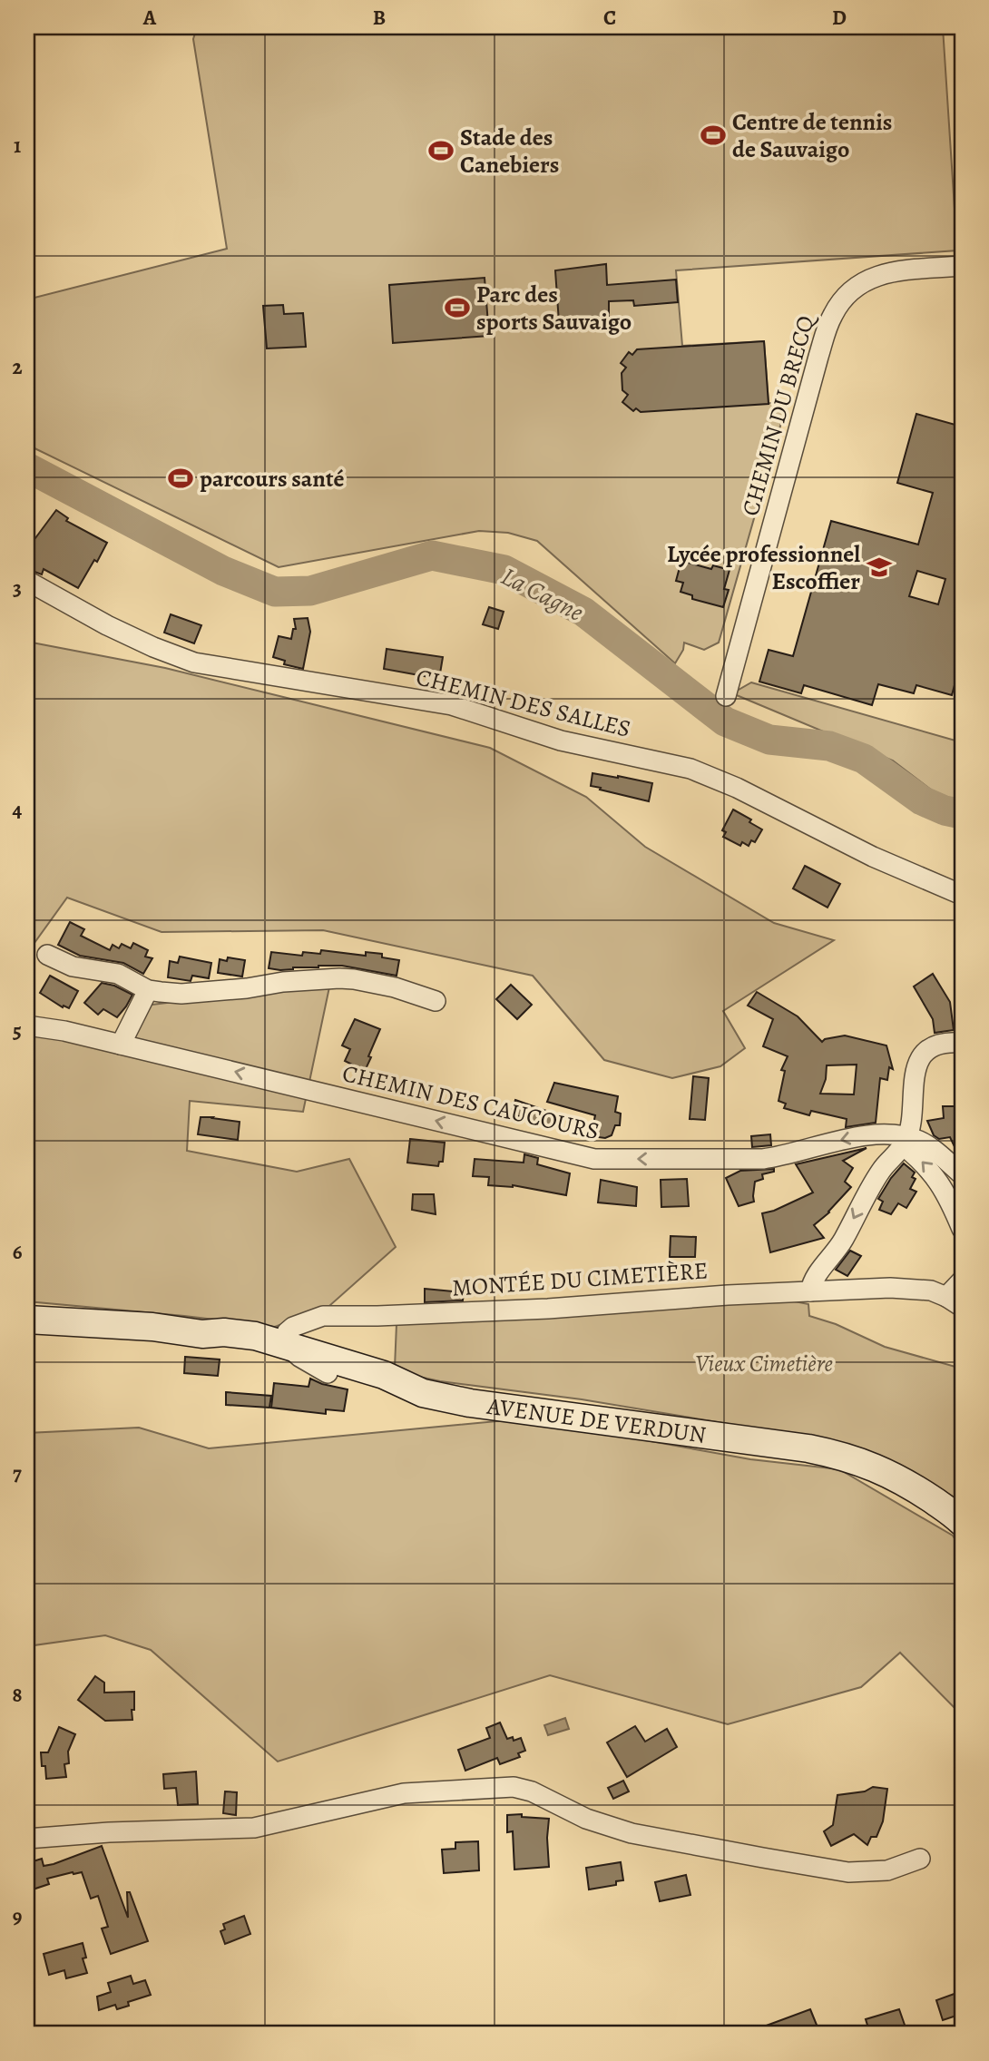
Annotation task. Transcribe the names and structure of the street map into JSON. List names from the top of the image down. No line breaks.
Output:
{"streets":{"main road":["AVENUE DE VERDUN"],"street":["CHEMIN DU BRECQ","CHEMIN DES SALLES","CHEMIN DES CAUCOURS","MONTÉE DU CIMETIÈRE"]},"crossings":[["MONTÉE DU CIMETIÈRE","AVENUE DE VERDUN"]],"water":["La Cagne"],"parks":["Vieux Cimetière"],"places":{"sports":["Centre de tennis de Sauvaigo","Stade des Canebiers","Parc des sports Sauvaigo","parcours santé"],"school or university":["Lycée professionnel Escoffier"]},"grid":{"columns":["A","B","C","D"],"rows":["1","2","3","4","5","6","7","8","9"]}}
